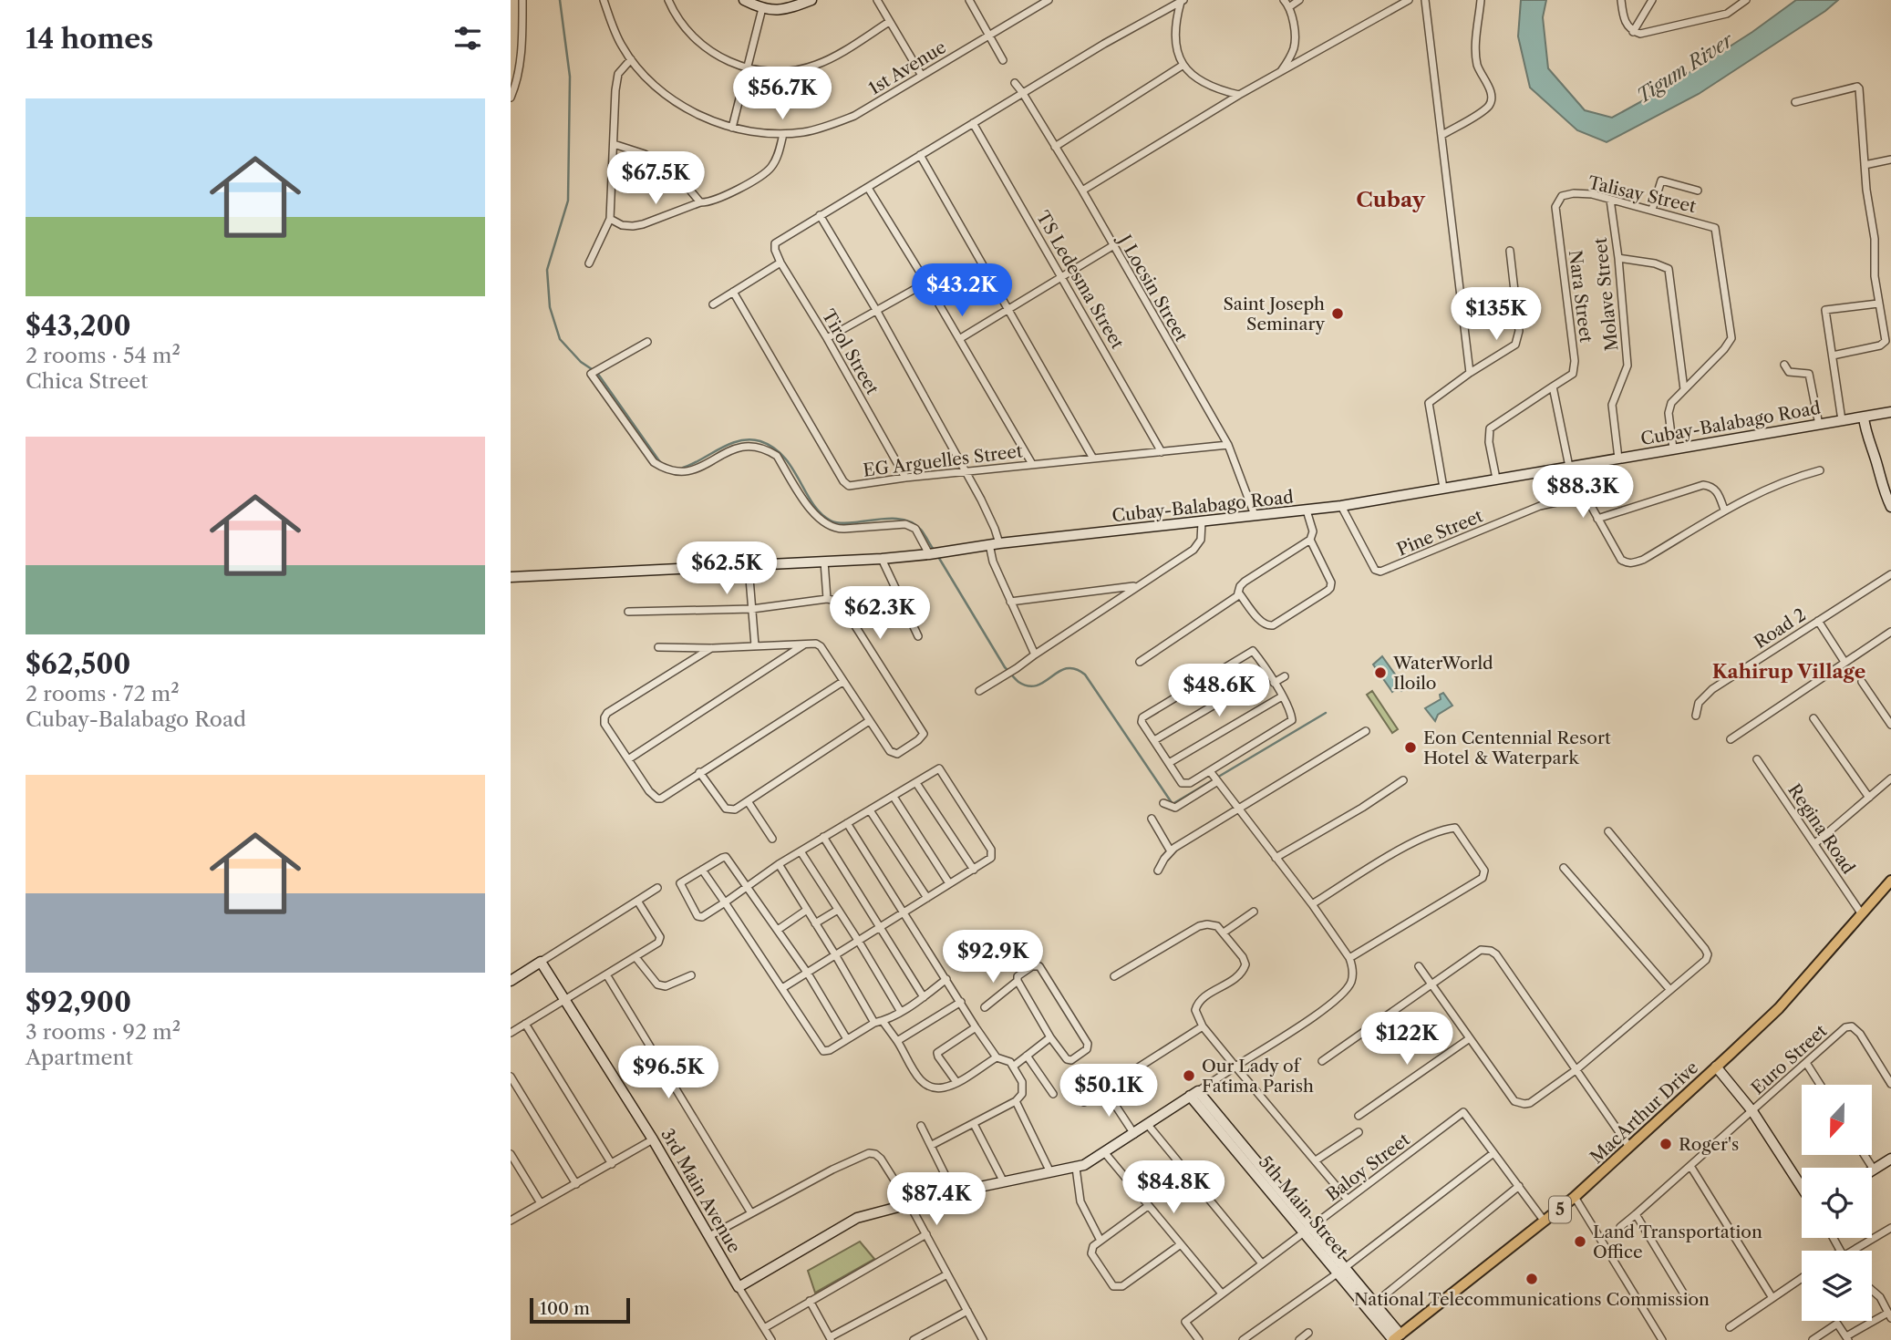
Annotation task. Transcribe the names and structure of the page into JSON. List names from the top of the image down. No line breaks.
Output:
{"streets":{"main road":["MacArthur Drive","5"],"street":["1st Avenue","Talisay Street","TS Ledesma Street","J Locsin Street","Molave Street","Nara Street","Tirol Street","Cubay-Balabago Road","EG Arguelles Street","Pine Street","Road 2","Regina Road","Euro Street","Baloy Street","3rd Main Avenue","5th Main Street"]},"crossings":[["Talisay Street","Molave Street"],["Talisay Street","Nara Street"],["TS Ledesma Street","EG Arguelles Street"],["J Locsin Street","Cubay-Balabago Road"],["J Locsin Street","EG Arguelles Street"],["Molave Street","Cubay-Balabago Road"],["Nara Street","Cubay-Balabago Road"],["Tirol Street","EG Arguelles Street"],["Cubay-Balabago Road","Pine Street"],["Regina Road","MacArthur Drive"],["MacArthur Drive","5th Main Street"],["Baloy Street","5th Main Street"]],"districts":["Cubay","Kahirup Village"],"water":["Tigum River"],"places":["Saint Joseph Seminary","WaterWorld Iloilo","Eon Centennial Resort Hotel & Waterpark","Our Lady of Fatima Parish","Roger's","Land Transportation Office","National Telecommunications Commission"],"scale_bar":"100 m","north":"bottom","page":{"heading":"14 homes","price":["$56.7K","$67.5K","$43.2K","$135K","$88.3K","$62.5K","$62.3K","$48.6K","$92.9K","$122K","$96.5K","$50.1K","$84.8K","$87.4K"],"list":[{"name":"$43,200","note":"2 rooms · 54 m² · Chica Street"},{"name":"$62,500","note":"2 rooms · 72 m² · Cubay-Balabago Road"},{"name":"$92,900","note":"3 rooms · 92 m² · Apartment"}],"scale":"100 m"}}
